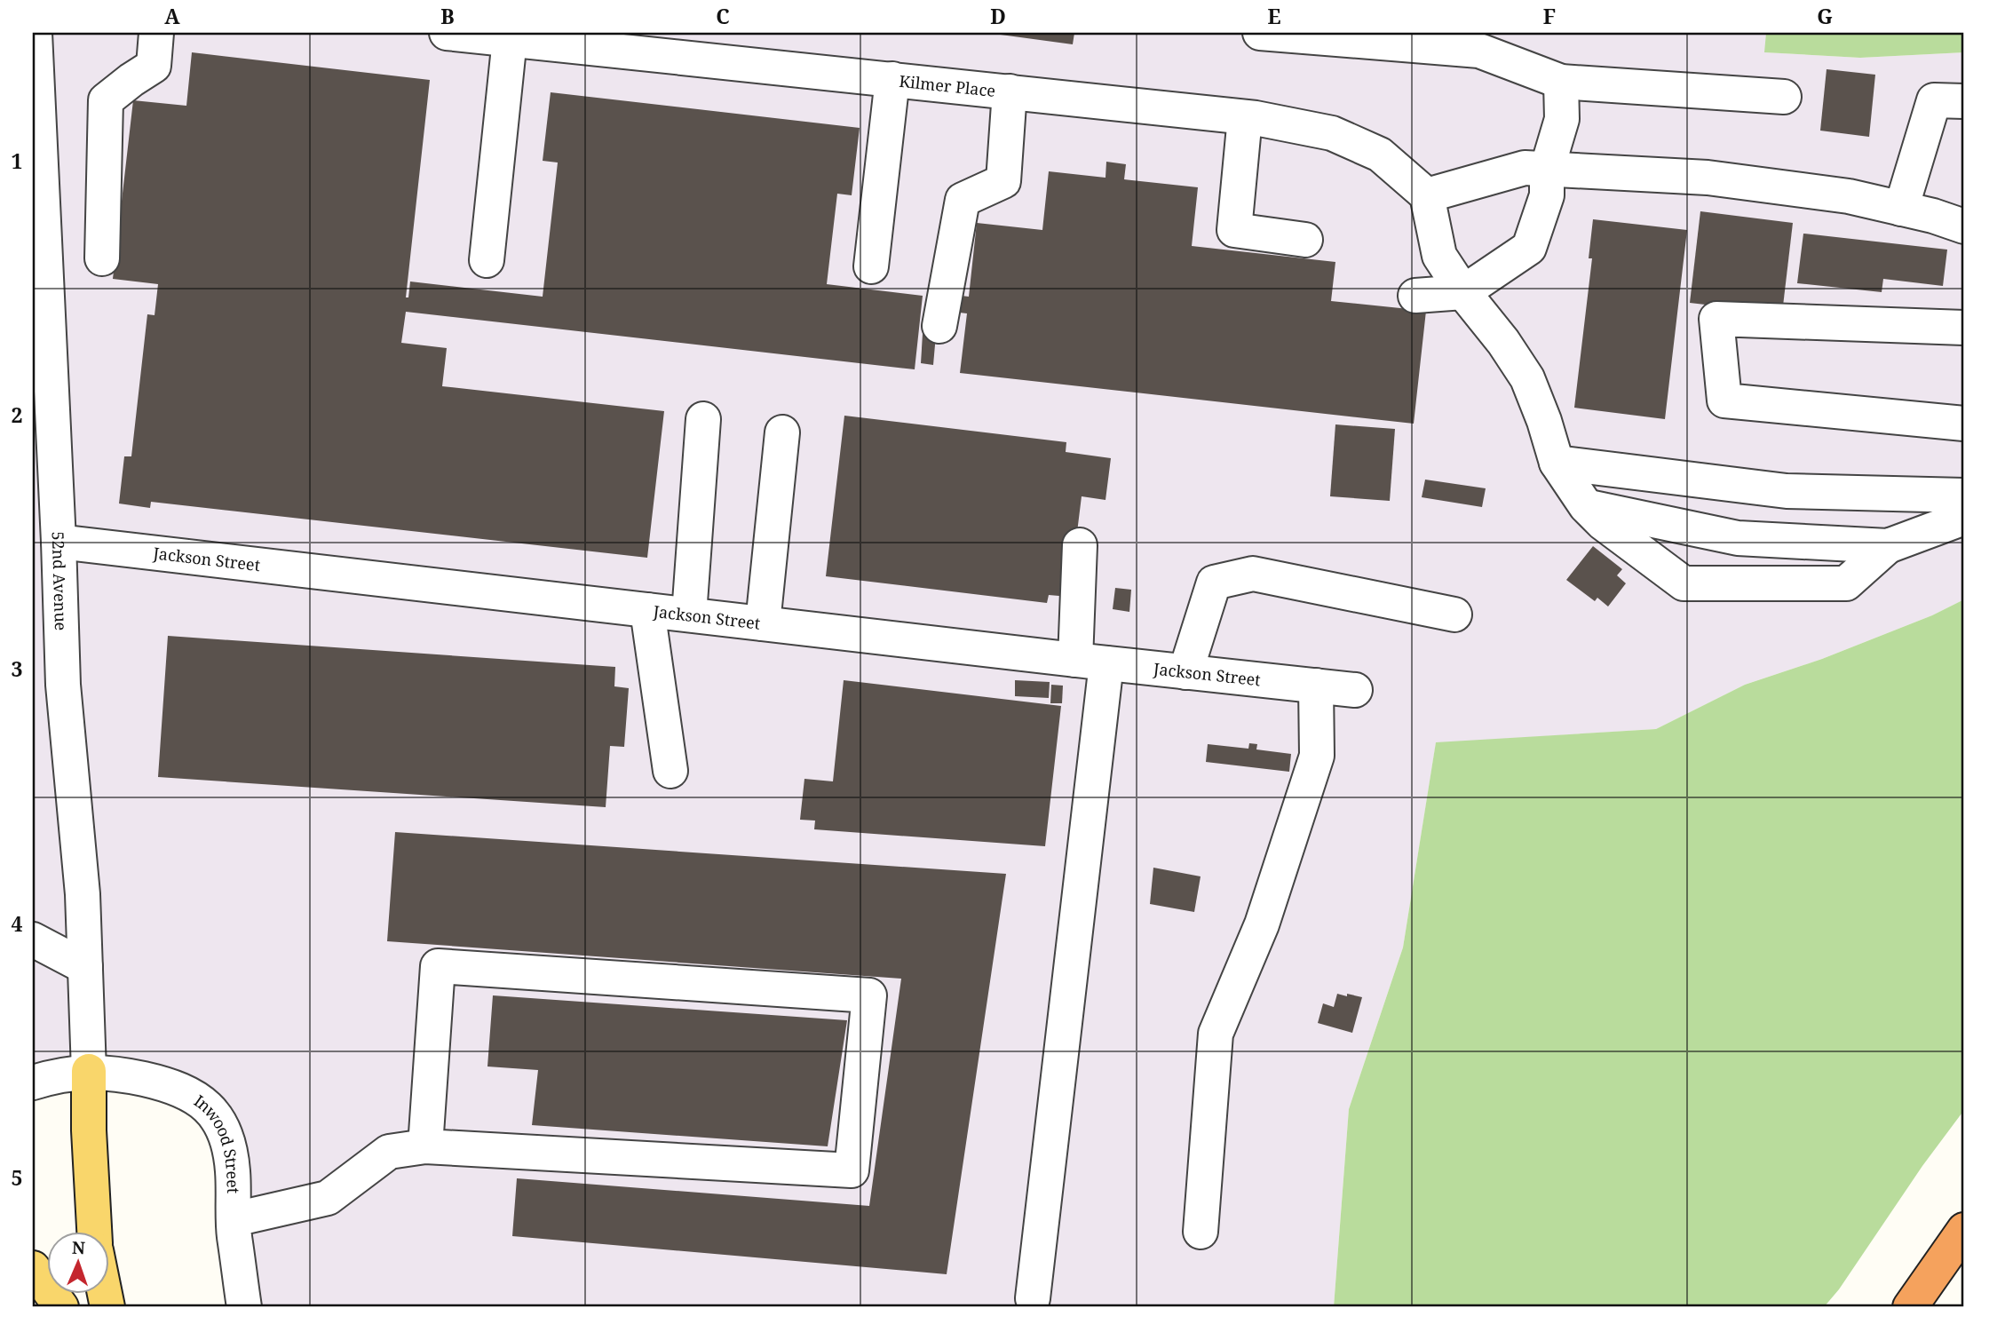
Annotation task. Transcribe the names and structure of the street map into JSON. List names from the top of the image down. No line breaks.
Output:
{"streets":{"street":["Kilmer Place","Jackson Street","52nd Avenue","Inwood Street"]},"crossings":[["Jackson Street","52nd Avenue"],["52nd Avenue","Inwood Street"]],"north":"top","grid":{"columns":["A","B","C","D","E","F","G"],"rows":["1","2","3","4","5"]}}
